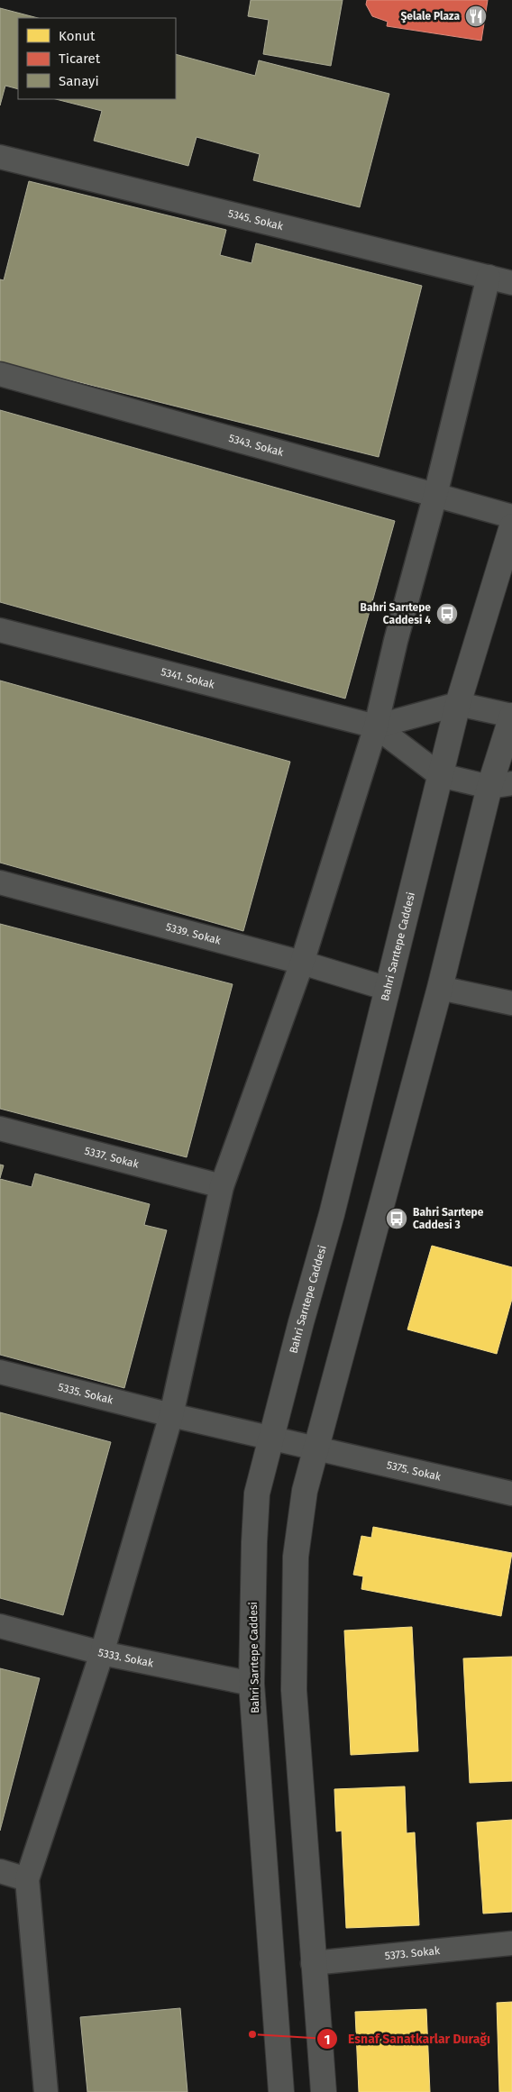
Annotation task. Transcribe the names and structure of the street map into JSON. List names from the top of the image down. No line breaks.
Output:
{"streets":{"main road":["Bahri Sarıtepe Caddesi"],"street":["5345. Sokak","5343. Sokak","5341. Sokak","5339. Sokak","5337. Sokak","5335. Sokak","5375. Sokak","5333. Sokak","5373. Sokak"]},"crossings":[["5339. Sokak","Bahri Sarıtepe Caddesi"],["Bahri Sarıtepe Caddesi","5335. Sokak"],["Bahri Sarıtepe Caddesi","5375. Sokak"],["Bahri Sarıtepe Caddesi","5333. Sokak"],["5335. Sokak","5375. Sokak"]],"places":{"restaurant":["Şelale Plaza"],"bus stop":["Bahri Sarıtepe Caddesi 4","Bahri Sarıtepe Caddesi 3"],"other":["Esnaf Sanatkarlar Durağı"]},"legend":["Konut","Ticaret","Sanayi"]}
